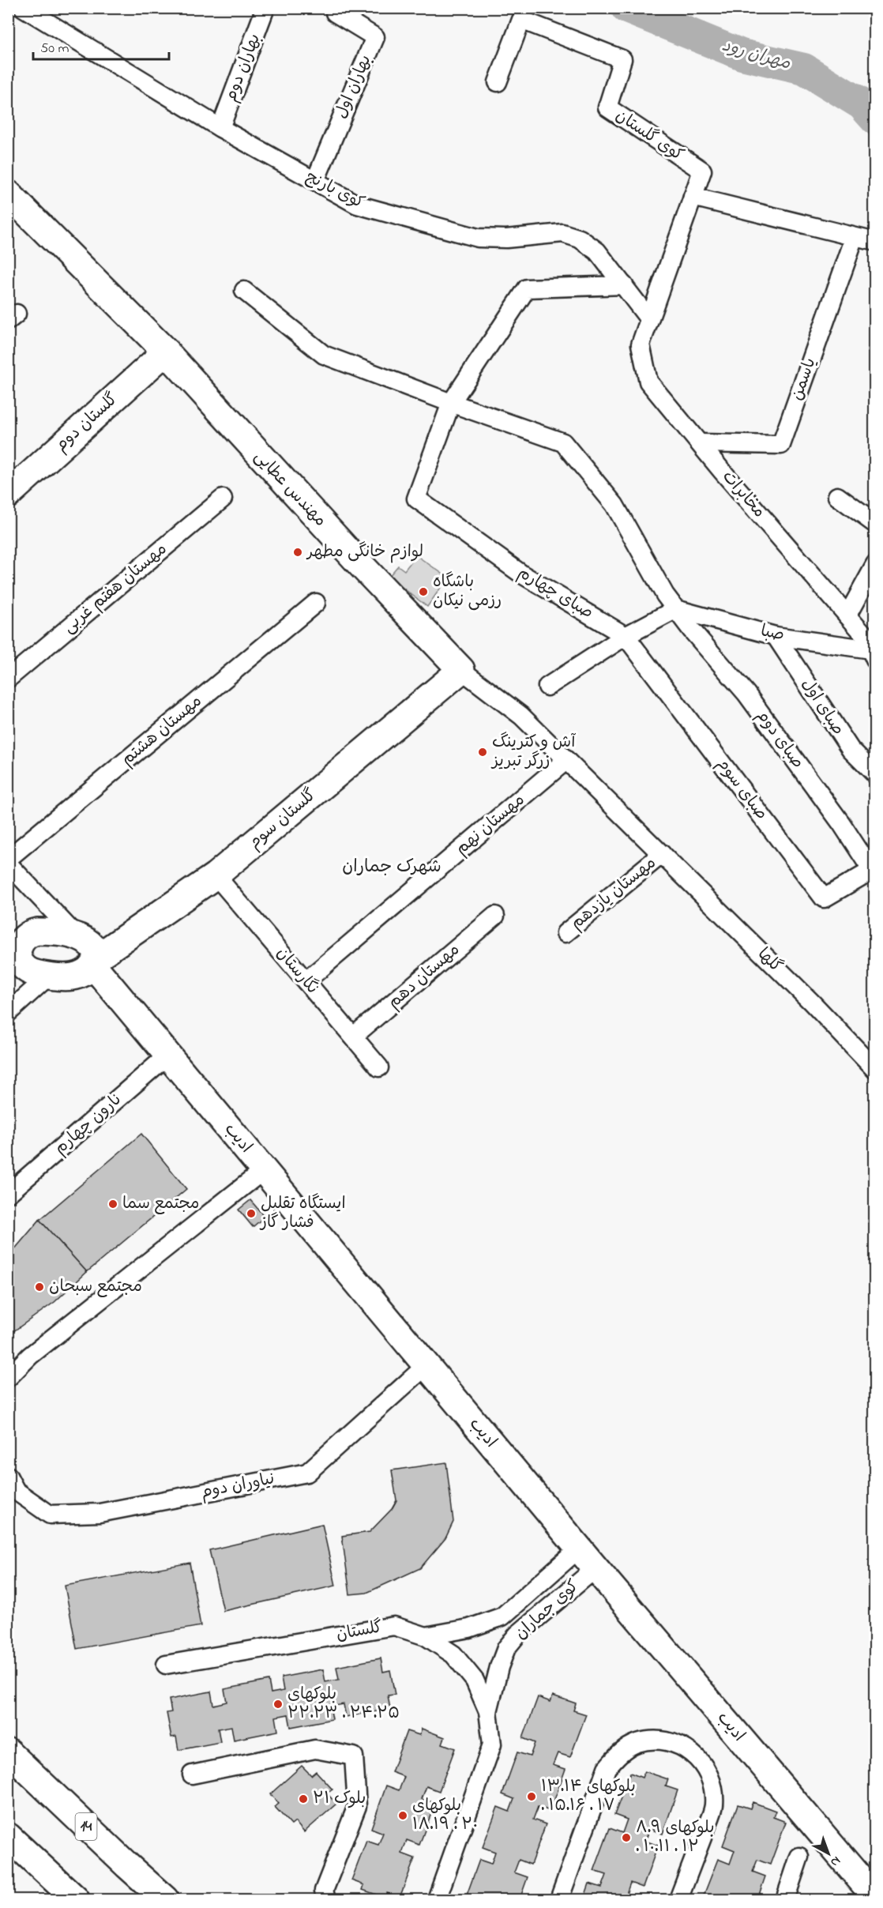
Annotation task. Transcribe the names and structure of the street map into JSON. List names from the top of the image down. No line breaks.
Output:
{"streets":{"main road":["گلستان دوم","مهندس عطایی","گلستان سوم","ادیب","14"],"street":["بهاران دوم","بهاران اول","کوی گلستان","کوی بارنج","یاسمن","مخابرات","مهستان هفتم غربی","صبای چهارم","صبا","صبای اول","مهستان هشتم","صبای دوم","صبای سوم","مهستان نهم","مهستان یازدهم","گلها","نگارستان","مهستان دهم","نارون چهارم","نیاوران دوم","کوی جماران","گلستان"]},"crossings":[["بهاران دوم","کوی بارنج"],["بهاران اول","کوی بارنج"],["کوی گلستان","کوی بارنج"],["کوی گلستان","مخابرات"],["کوی بارنج","مخابرات"],["یاسمن","مخابرات"],["گلستان دوم","مهندس عطایی"],["مهندس عطایی","گلستان سوم"],["مهندس عطایی","مهستان نهم"],["مهندس عطایی","مهستان یازدهم"],["مهندس عطایی","گلها"],["مخابرات","صبا"],["صبای چهارم","صبای دوم"],["صبای چهارم","صبای سوم"],["صبا","صبای اول"],["صبا","صبای دوم"],["صبای دوم","صبای سوم"],["گلستان سوم","نگارستان"],["گلستان سوم","ادیب"],["مهستان نهم","نگارستان"],["مهستان یازدهم","گلها"],["نگارستان","مهستان دهم"],["نارون چهارم","ادیب"],["ادیب","نیاوران دوم"],["ادیب","کوی جماران"],["کوی جماران","گلستان"]],"districts":["شهرک جماران"],"water":["مهران رود"],"places":["لوازم خانگی مطهر","باشگاه رزمی نیکان","آش و کترینگ زرگر تبریز","مجتمع سما","ایستگاه تقلیل فشار گاز","مجتمع سبحان","بلوکهای ۲۲.۲۳ . ۲۴.۲۵","بلوکهای ۱۳.۱۴ . ۱۵.۱۶ . ۱۷","بلوک ۲۱","بلوکهای ۱۸.۱۹ . ۲۰","بلوکهای ۸.۹ . ۱۰.۱۱ . ۱۲"],"scale_bar":"50 m","north":"bottom right"}
